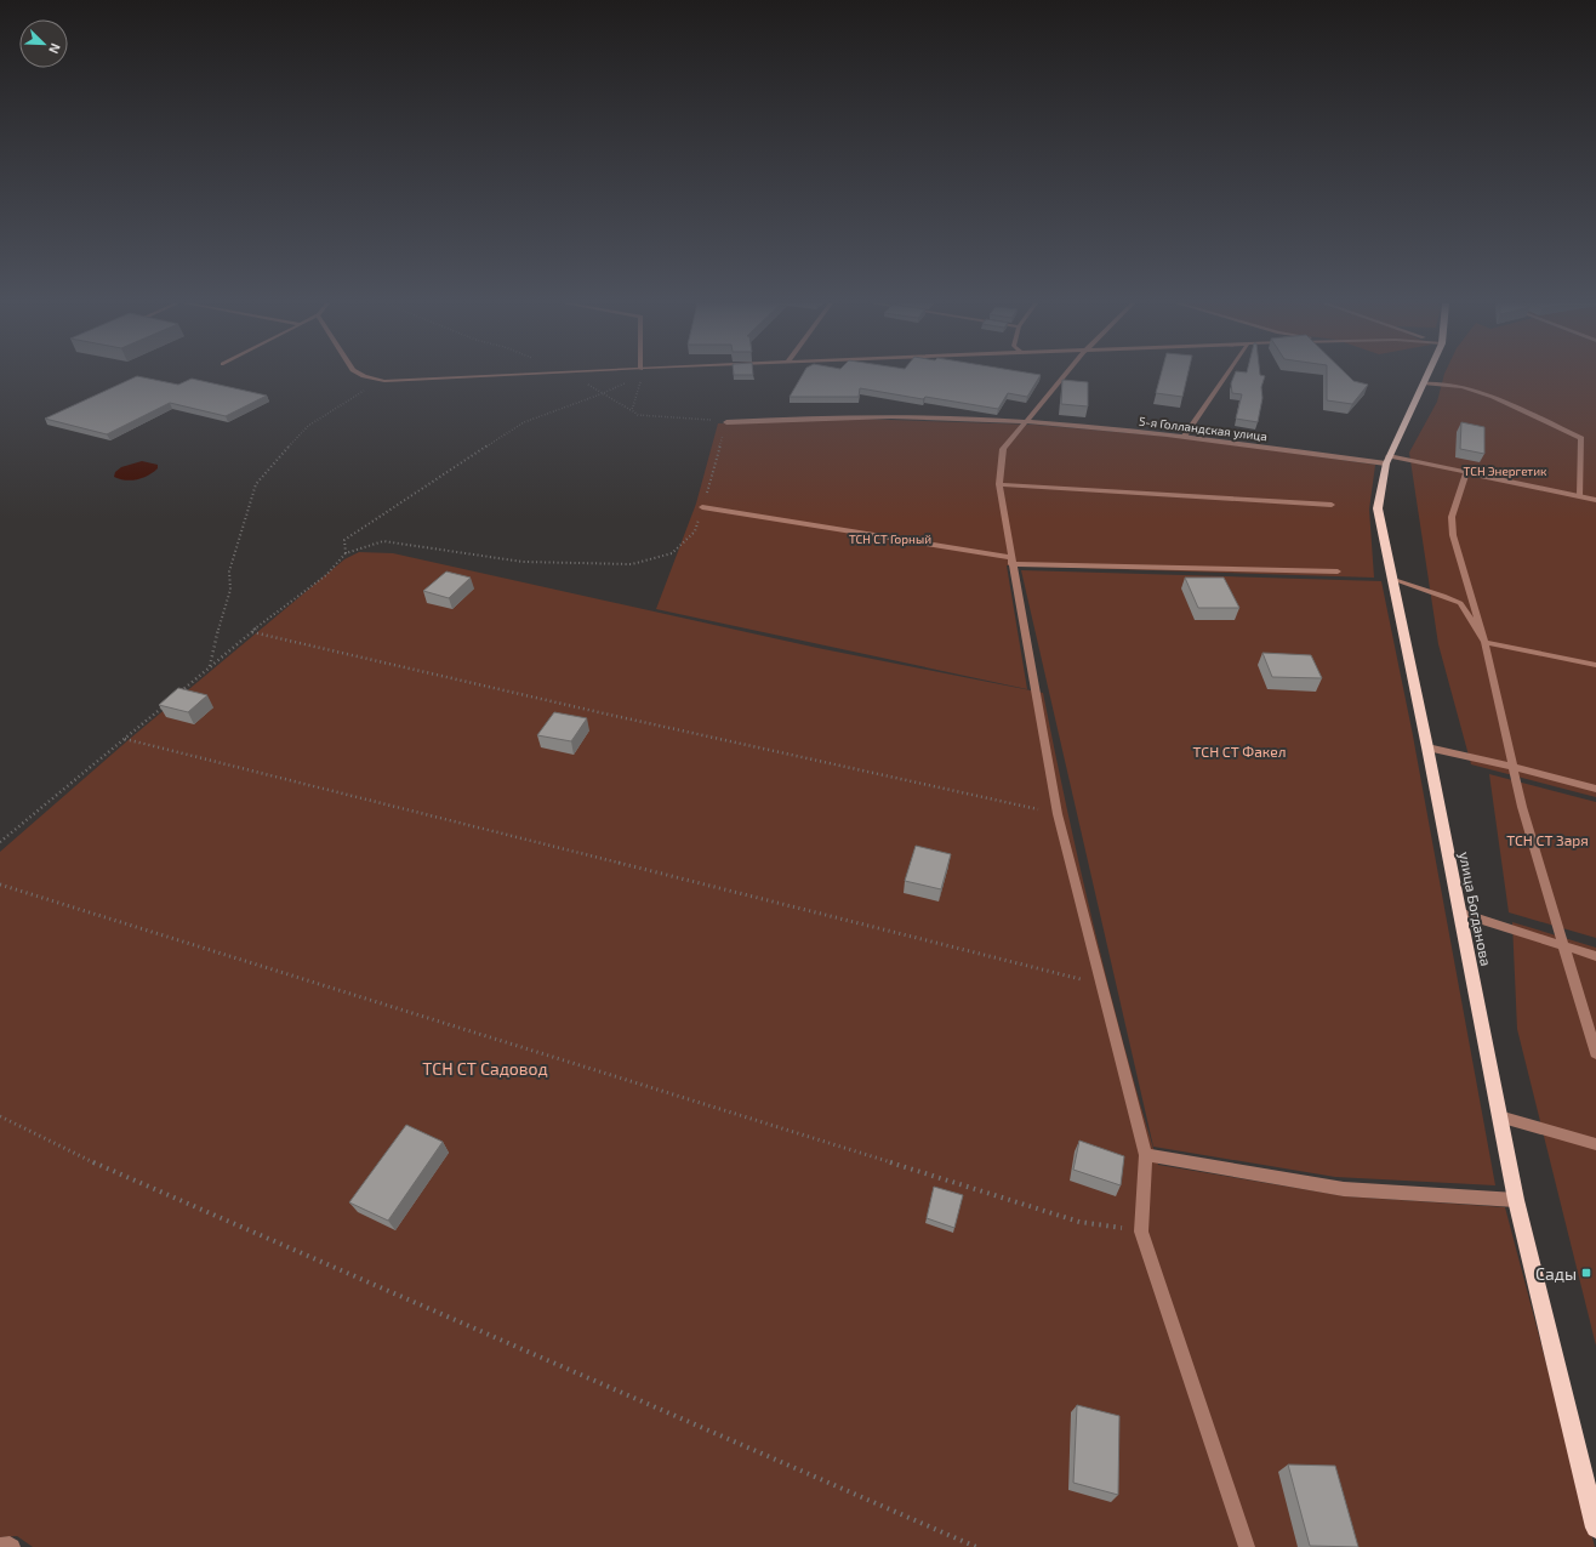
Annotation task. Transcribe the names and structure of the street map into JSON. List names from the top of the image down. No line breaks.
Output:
{"streets":{"main road":["улица Богданова"],"street":["5-я Голландская улица"]},"crossings":[["5-я Голландская улица","улица Богданова"]],"parks":["ТСН Энергетик","ТСН СТ Горный","ТСН СТ Факел","ТСН СТ Заря","ТСН СТ Садовод"],"places":{"transit":["Сады"]},"north":"bottom right"}
